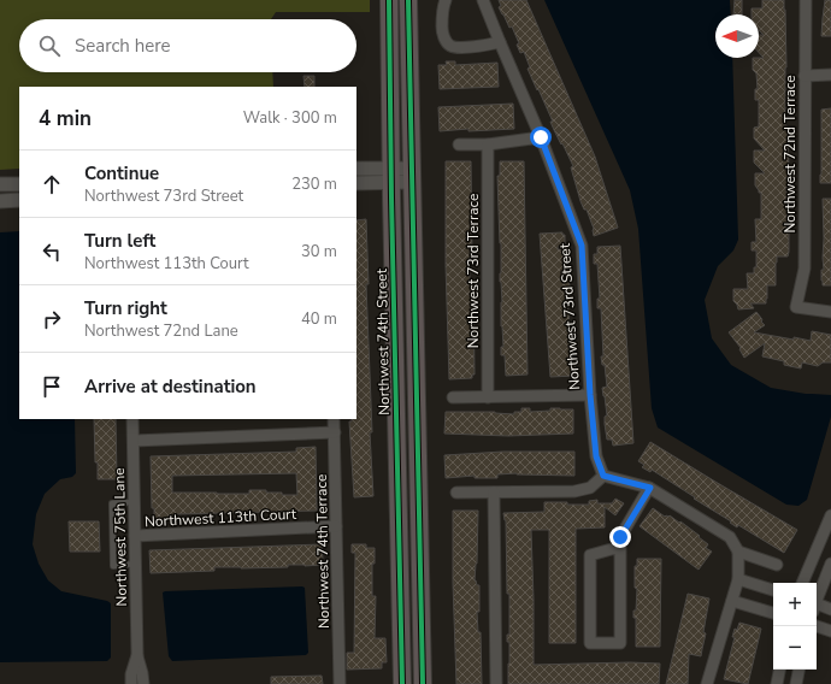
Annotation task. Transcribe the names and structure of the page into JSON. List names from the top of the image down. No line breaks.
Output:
{"streets":{"main road":["Northwest 74th Street"],"street":["Northwest 72nd Terrace","Northwest 73rd Terrace","Northwest 73rd Street","Northwest 113th Court","Northwest 75th Lane","Northwest 74th Terrace"]},"crossings":[["Northwest 113th Court","Northwest 75th Lane"],["Northwest 113th Court","Northwest 74th Terrace"]],"north":"left","page":{"search":"Search here","heading":["4 min","Walk · 300 m"],"list":[["Continue","Northwest 73rd Street","230 m"],["Turn left","Northwest 113th Court","30 m"],["Turn right","Northwest 72nd Lane","40 m"],"Arrive at destination"],"map_buttons":["+","−"]}}
